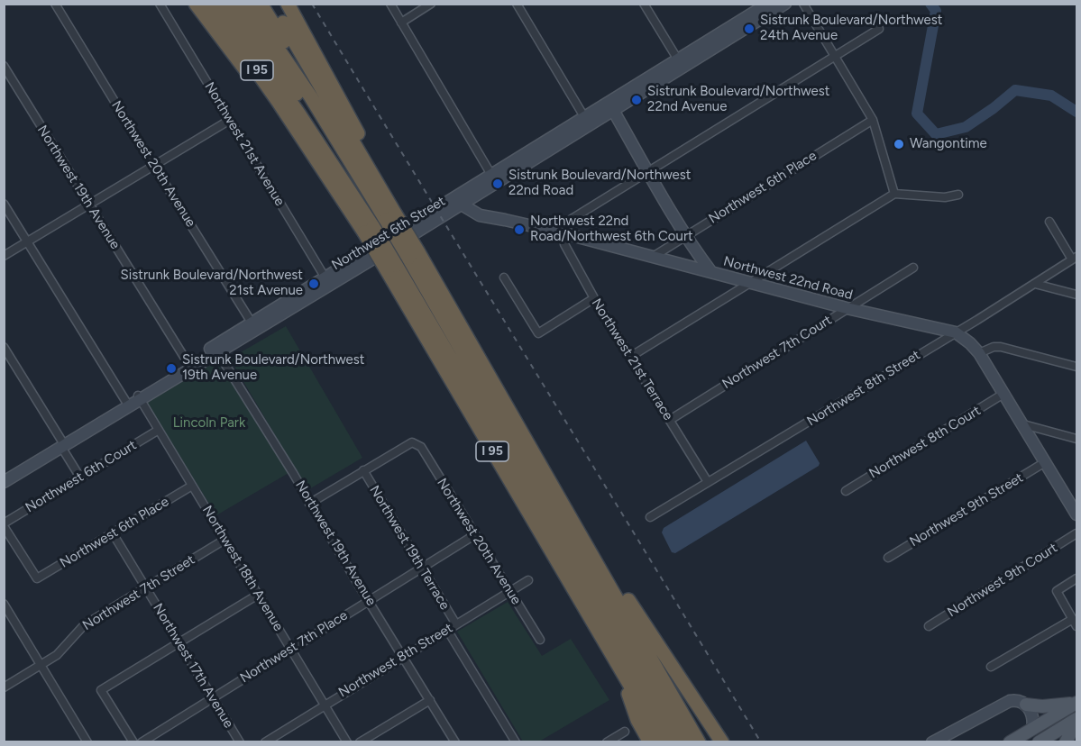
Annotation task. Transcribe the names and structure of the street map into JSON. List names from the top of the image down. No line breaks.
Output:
{"streets":{"highway":["I 95"],"street":["Northwest 21st Avenue","Northwest 20th Avenue","Northwest 19th Avenue","Northwest 6th Place","Northwest 6th Street","Northwest 22nd Road","Northwest 7th Court","Northwest 21st Terrace","Northwest 8th Street","Northwest 8th Court","Northwest 6th Court","Northwest 9th Street","Northwest 19th Terrace","Northwest 18th Avenue","Northwest 9th Court","Northwest 7th Street","Northwest 7th Place","Northwest 17th Avenue"]},"crossings":[["Northwest 21st Avenue","Northwest 6th Street"],["Northwest 20th Avenue","Northwest 6th Street"],["Northwest 20th Avenue","Northwest 8th Street"],["Northwest 20th Avenue","Northwest 19th Terrace"],["Northwest 20th Avenue","Northwest 7th Place"],["Northwest 19th Avenue","Northwest 6th Street"],["Northwest 19th Avenue","Northwest 8th Street"],["Northwest 19th Avenue","Northwest 7th Place"],["Northwest 6th Place","Northwest 6th Court"],["Northwest 6th Place","Northwest 18th Avenue"],["Northwest 6th Place","Northwest 17th Avenue"],["Northwest 6th Street","Northwest 18th Avenue"],["Northwest 22nd Road","Northwest 7th Court"],["Northwest 22nd Road","Northwest 8th Street"],["Northwest 22nd Road","Northwest 8th Court"],["Northwest 22nd Road","Northwest 9th Street"],["Northwest 7th Court","Northwest 21st Terrace"],["Northwest 21st Terrace","Northwest 8th Street"],["Northwest 8th Street","Northwest 19th Terrace"],["Northwest 8th Street","Northwest 18th Avenue"],["Northwest 6th Court","Northwest 18th Avenue"],["Northwest 19th Terrace","Northwest 7th Place"],["Northwest 18th Avenue","Northwest 7th Street"],["Northwest 18th Avenue","Northwest 7th Place"],["Northwest 7th Street","Northwest 17th Avenue"],["Northwest 7th Place","Northwest 17th Avenue"]],"parks":["Lincoln Park"],"places":["Sistrunk Boulevard/Northwest 24th Avenue","Sistrunk Boulevard/Northwest 22nd Avenue","Wangontime","Sistrunk Boulevard/Northwest 22nd Road","Northwest 22nd Road/Northwest 6th Court","Sistrunk Boulevard/Northwest 21st Avenue","Sistrunk Boulevard/Northwest 19th Avenue"]}
